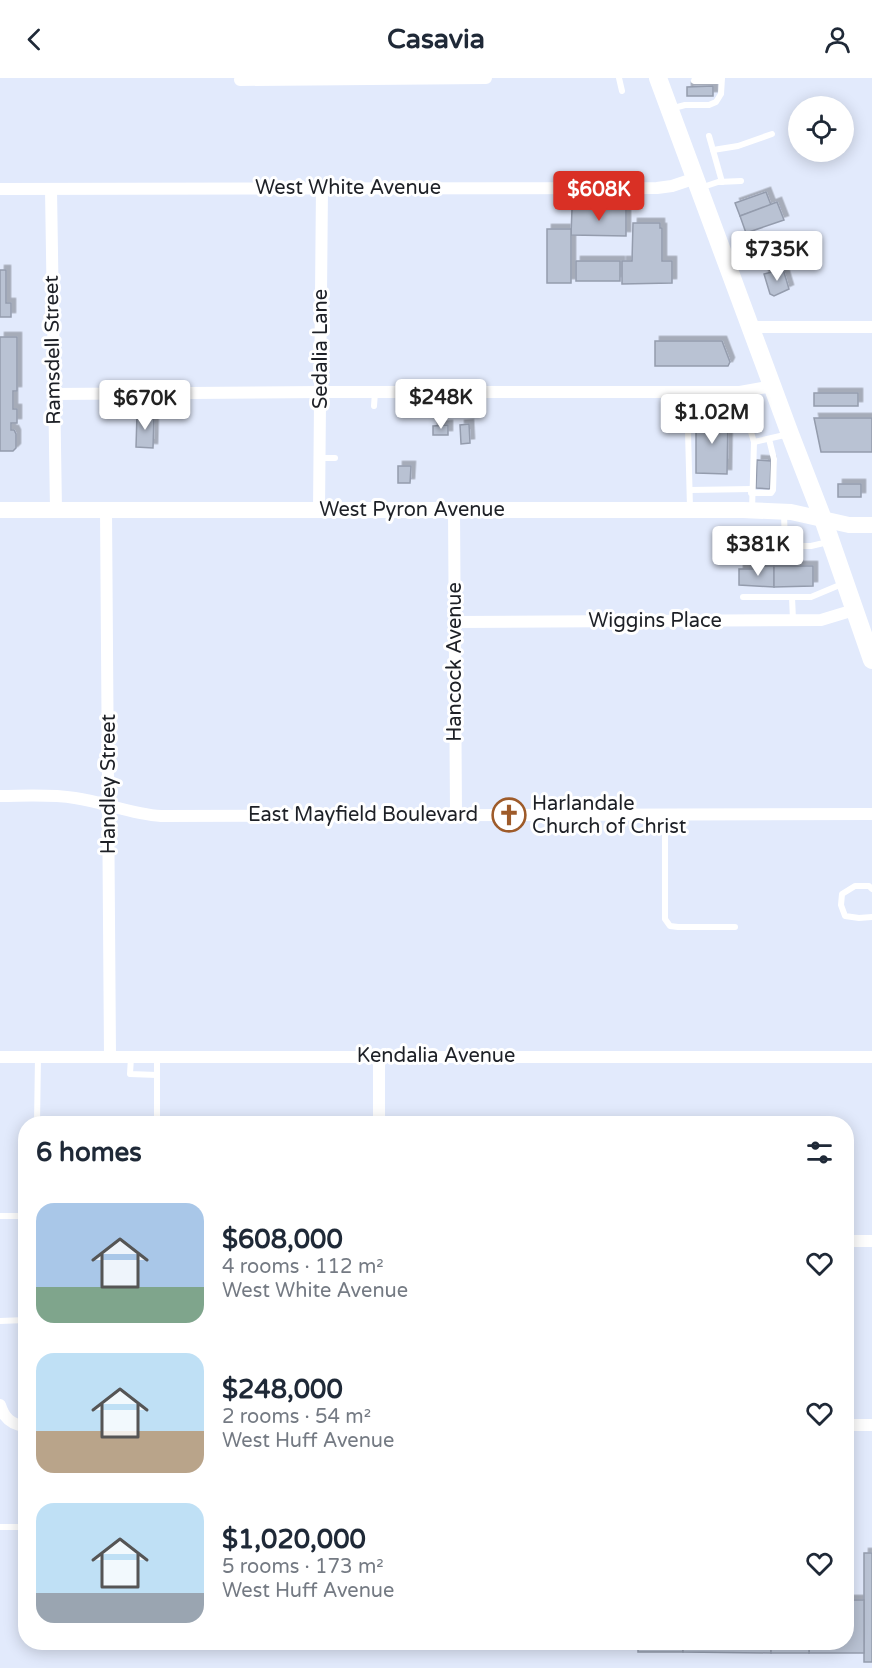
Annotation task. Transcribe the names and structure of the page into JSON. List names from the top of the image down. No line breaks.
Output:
{"streets":{"street":["West White Avenue","Sedalia Lane","Ramsdell Street","West Pyron Avenue","Wiggins Place","Hancock Avenue","Handley Street","East Mayfield Boulevard","Kendalia Avenue"]},"crossings":[["West White Avenue","Sedalia Lane"],["West White Avenue","Ramsdell Street"],["Sedalia Lane","West Pyron Avenue"],["Ramsdell Street","West Pyron Avenue"],["West Pyron Avenue","Hancock Avenue"],["West Pyron Avenue","Handley Street"],["Wiggins Place","Hancock Avenue"],["Hancock Avenue","East Mayfield Boulevard"],["Handley Street","East Mayfield Boulevard"],["Handley Street","Kendalia Avenue"]],"places":{"church":["Harlandale Church of Christ"]},"page":{"header":"Casavia","price":["$608K","$735K","$248K","$670K","$1.02M","$381K"],"heading":"6 homes","list":[{"name":"$608,000","note":"4 rooms · 112 m² · West White Avenue"},{"name":"$248,000","note":"2 rooms · 54 m² · West Huff Avenue"},{"name":"$1,020,000","note":"5 rooms · 173 m² · West Huff Avenue"}]}}
